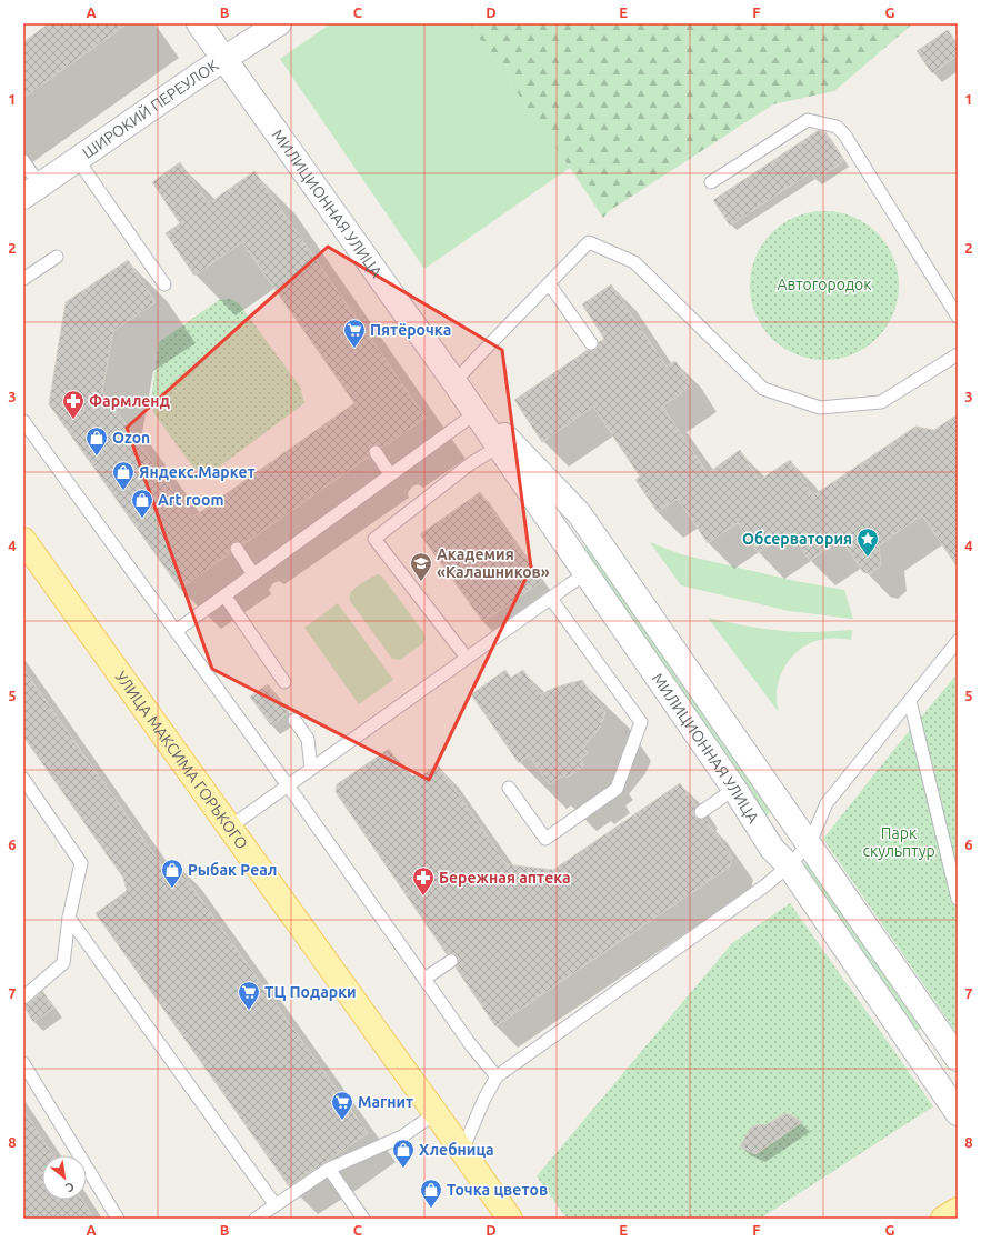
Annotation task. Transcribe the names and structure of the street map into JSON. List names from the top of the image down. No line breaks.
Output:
{"streets":{"main road":["УЛИЦА МАКСИМА ГОРЬКОГО"],"street":["ШИРОКИЙ ПЕРЕУЛОК","МИЛИЦИОННАЯ УЛИЦА"]},"crossings":[["ШИРОКИЙ ПЕРЕУЛОК","МИЛИЦИОННАЯ УЛИЦА"]],"parks":["Автогородок","Парк скульптур"],"places":{"supermarket":["Пятёрочка","ТЦ Подарки","Магнит"],"pharmacy":["Фармленд","Бережная аптека"],"shop":["Ozon","Яндекс.Маркет","Art room","Рыбак Реал","Хлебница","Точка цветов"],"place":["Обсерватория"],"school or university":["Академия «Калашников»"]},"north":"bottom right","grid":{"columns":["A","B","C","D","E","F","G"],"rows":["1","2","3","4","5","6","7","8"]}}
